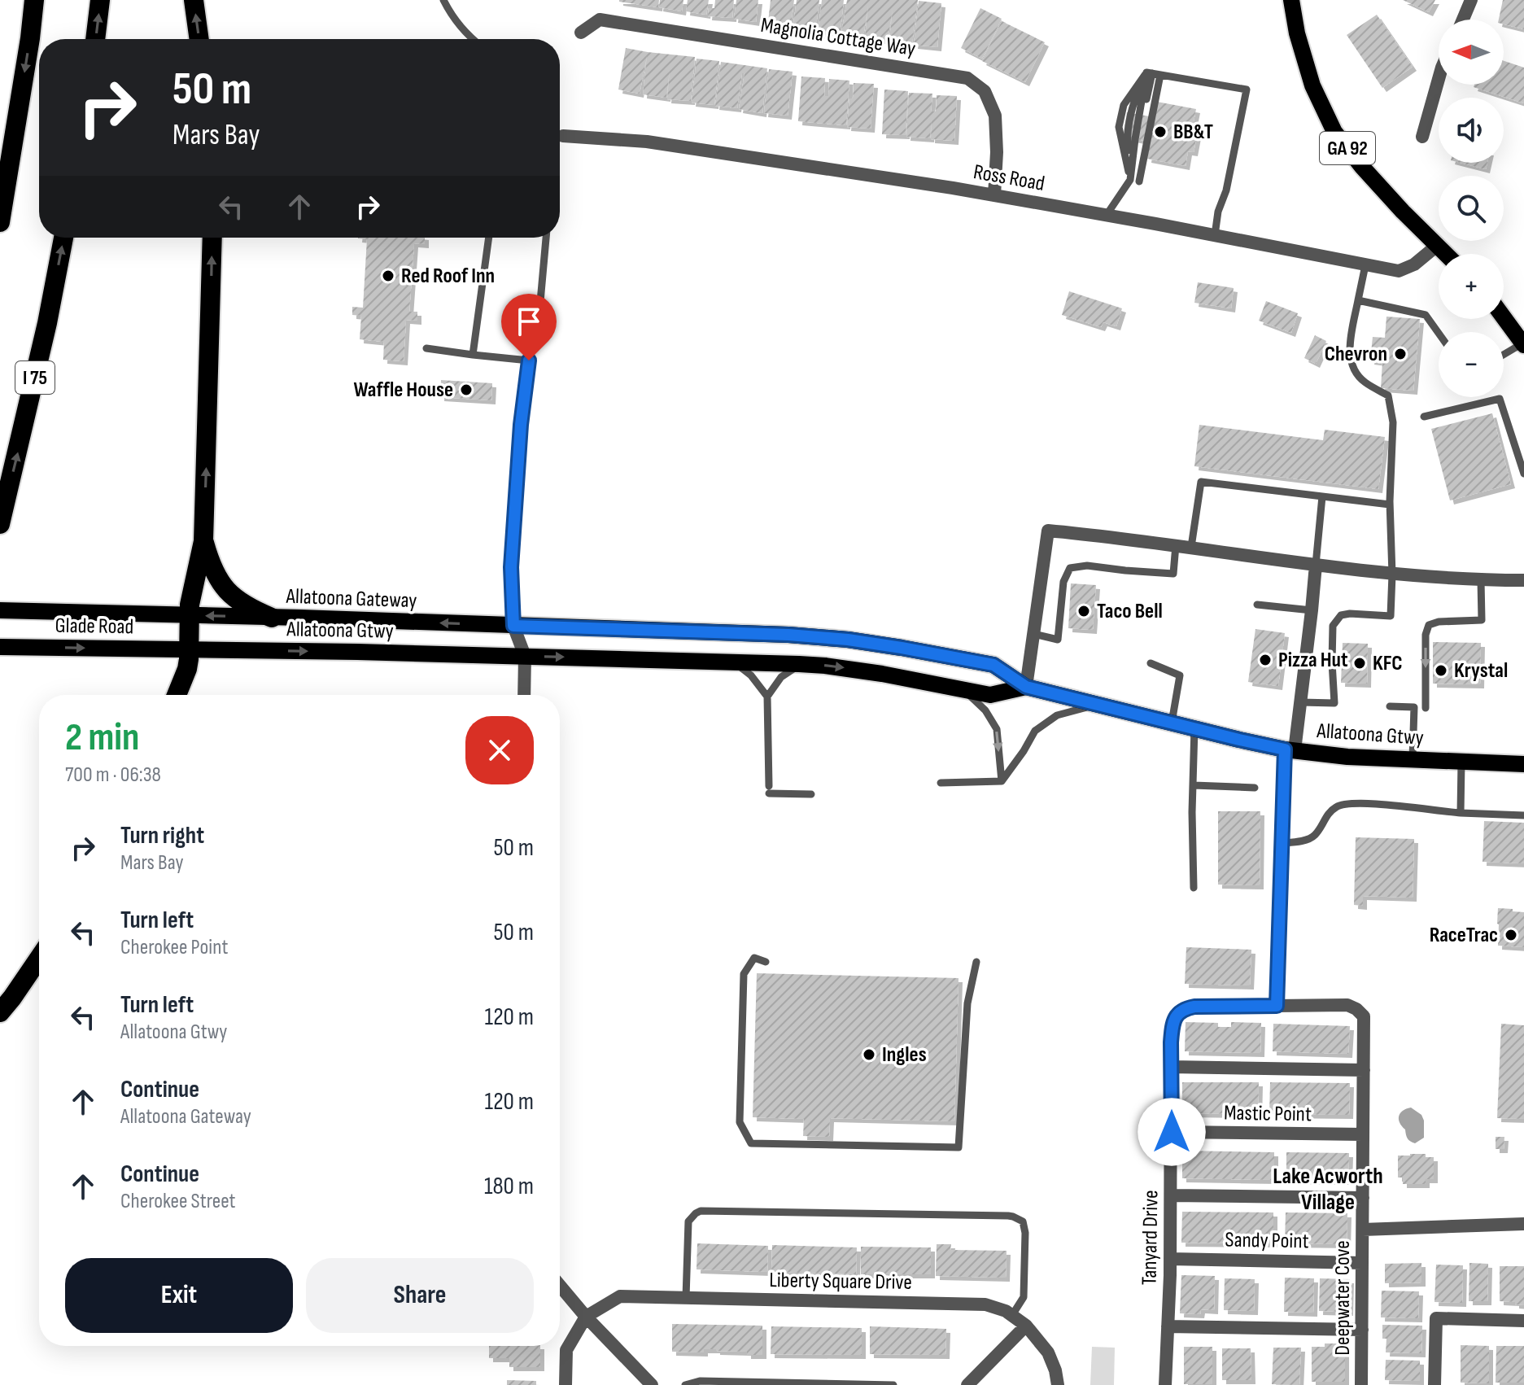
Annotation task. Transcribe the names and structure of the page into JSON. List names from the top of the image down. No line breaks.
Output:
{"streets":{"highway":["I 75"],"main road":["GA 92","Allatoona Gateway","Glade Road","Allatoona Gtwy"],"street":["Magnolia Cottage Way","Ross Road","Mastic Point","Tanyard Drive","Sandy Point","Liberty Square Drive","Deepwater Cove"]},"crossings":[["Magnolia Cottage Way","Ross Road"],["GA 92","Ross Road"],["Allatoona Gateway","Glade Road"],["Allatoona Gateway","Allatoona Gtwy"],["Glade Road","Allatoona Gtwy"],["Mastic Point","Tanyard Drive"],["Mastic Point","Deepwater Cove"],["Tanyard Drive","Sandy Point"],["Tanyard Drive","Deepwater Cove"],["Sandy Point","Deepwater Cove"]],"one_way":["Allatoona Gateway","Allatoona Gtwy"],"districts":["Lake Acworth Village"],"places":["BB&T","Red Roof Inn","Chevron","Waffle House","Taco Bell","Pizza Hut","KFC","Krystal","RaceTrac","Ingles"],"north":"left","page":{"map_buttons":["+","−"],"turn":["50 m","Mars Bay"],"heading":["2 min","700 m · 06:38"],"list":[{"name":"Turn right","note":"Mars Bay","value":"50 m"},{"name":"Turn left","note":"Cherokee Point","value":"50 m"},{"name":"Turn left","note":"Allatoona Gtwy","value":"120 m"},{"name":"Continue","note":"Allatoona Gateway","value":"120 m"},{"name":"Continue","note":"Cherokee Street","value":"180 m"}],"buttons":["Exit","Share"]}}
